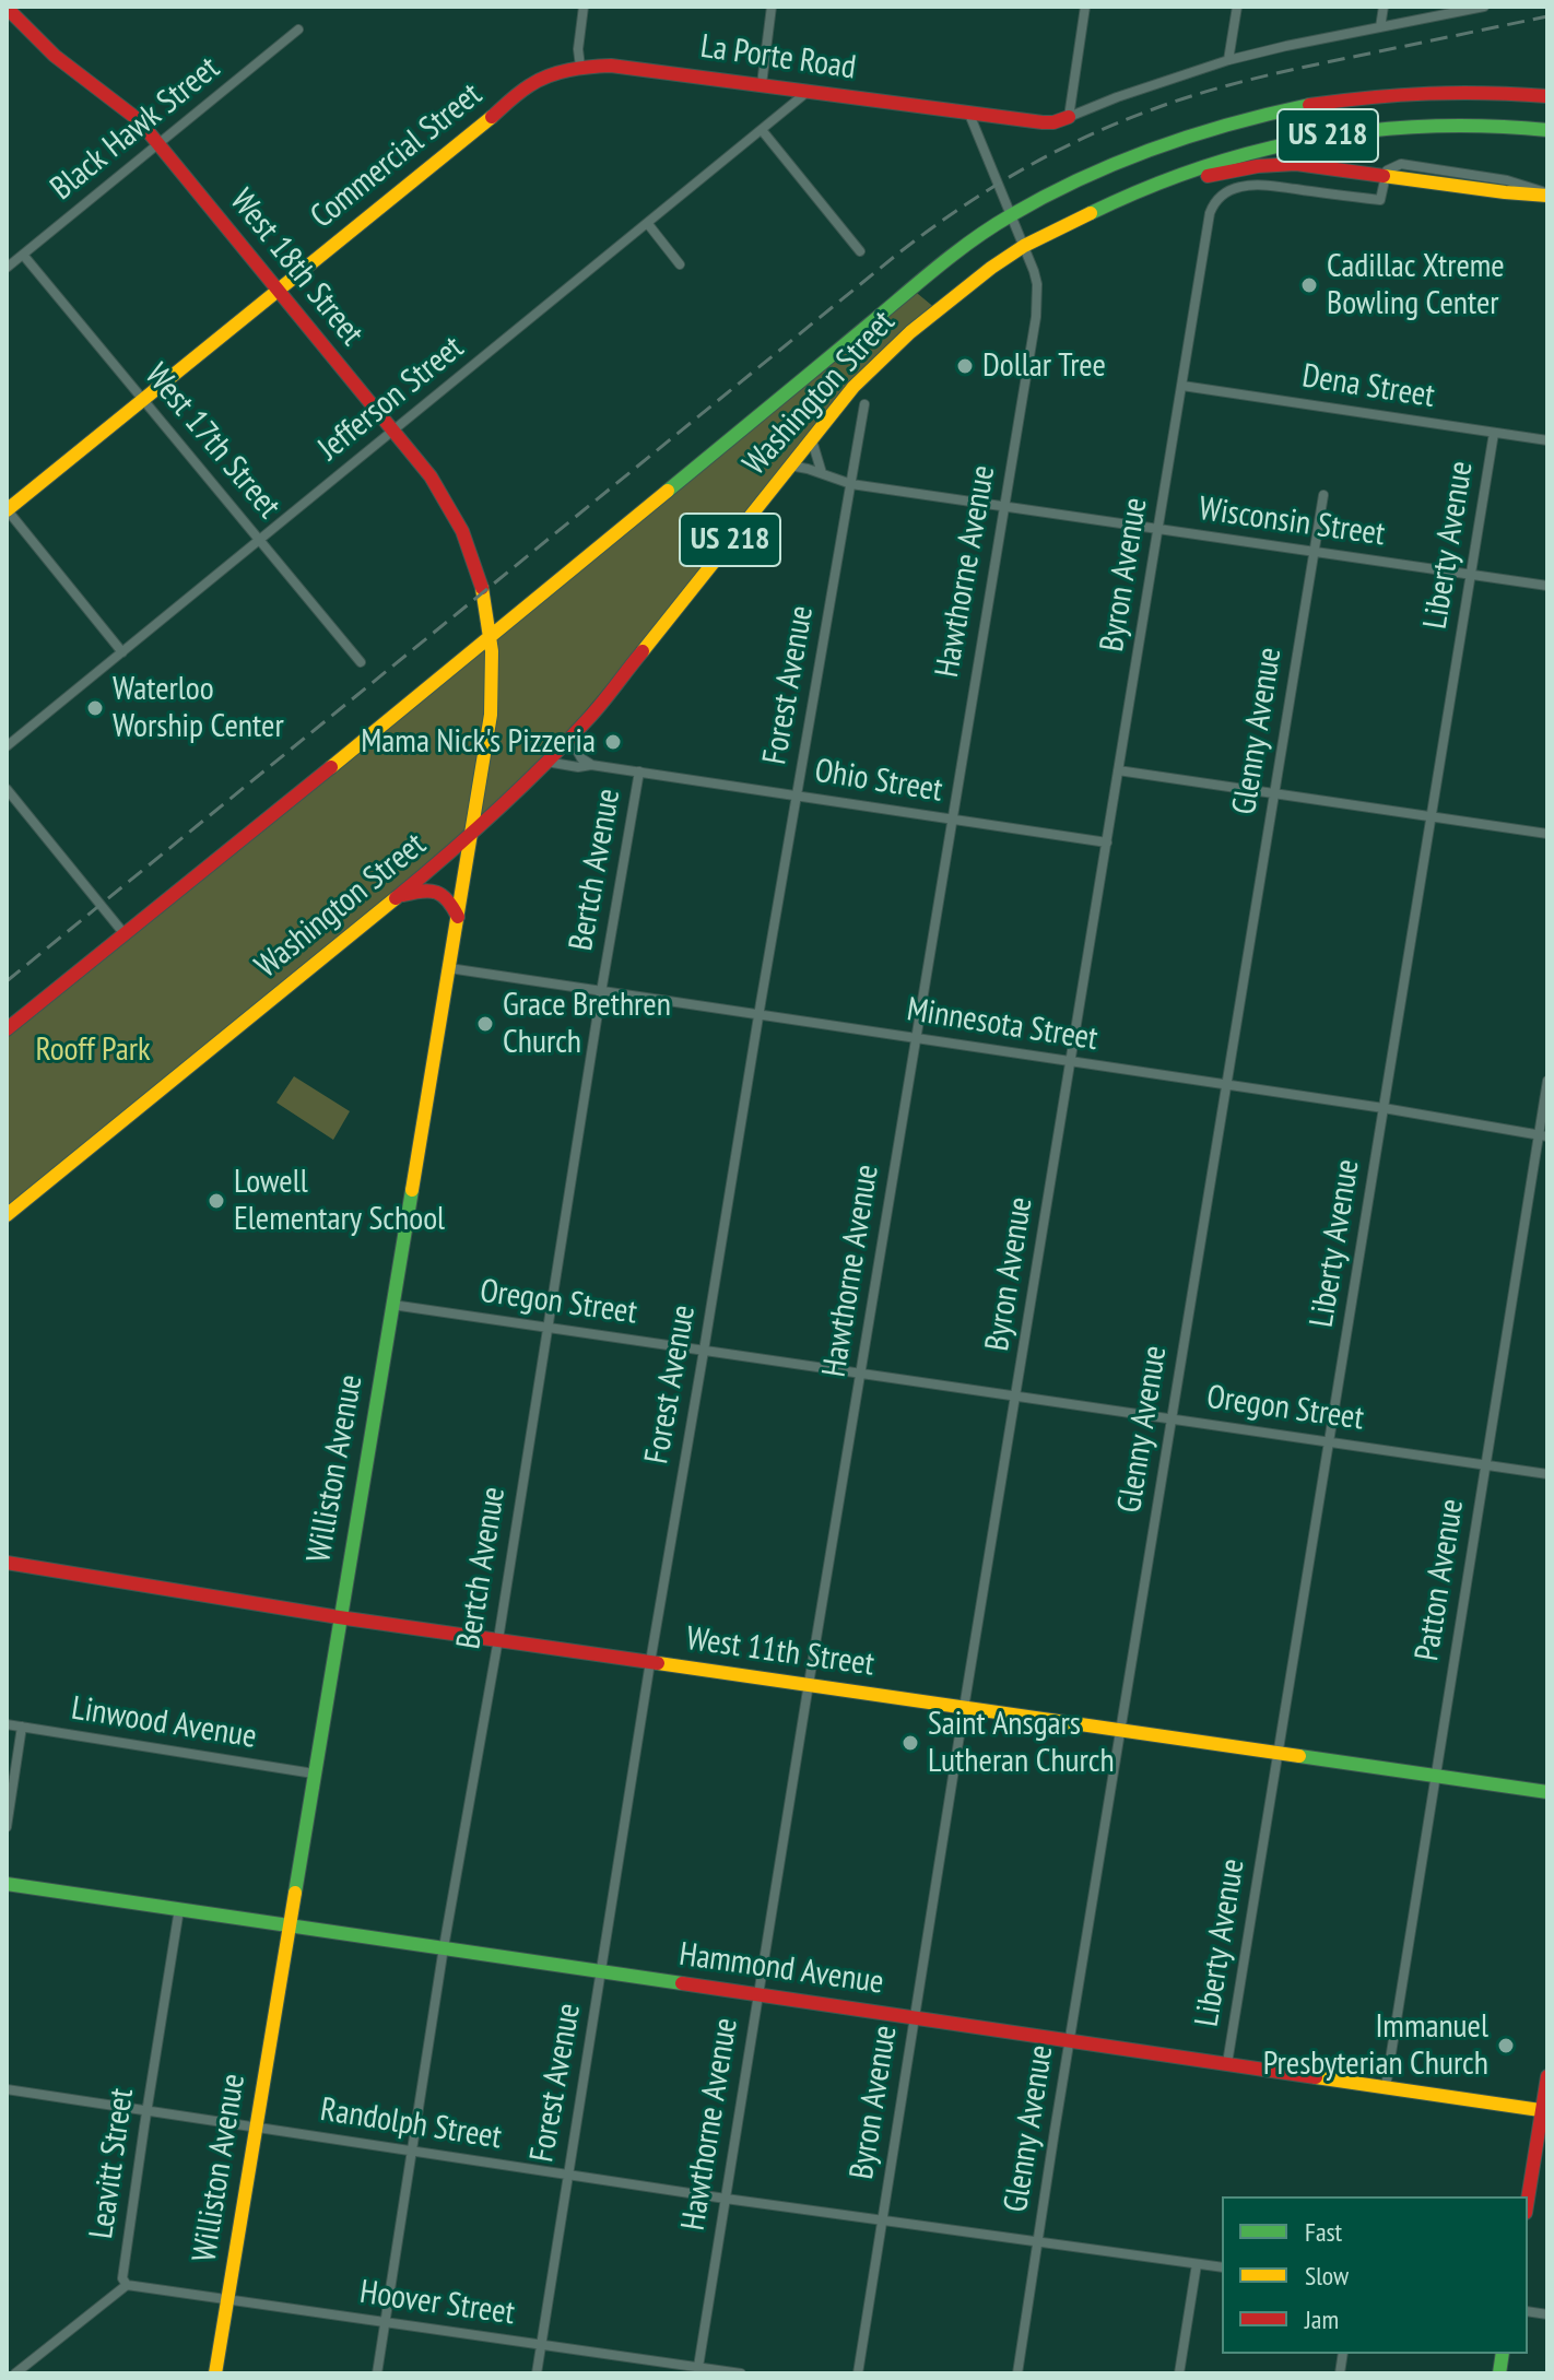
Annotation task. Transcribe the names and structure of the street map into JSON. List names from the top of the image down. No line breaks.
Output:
{"streets":{"main road":["La Porte Road","US 218","Commercial Street","West 18th Street","Washington Street","Williston Avenue","West 11th Street","Hammond Avenue"],"street":["Black Hawk Street","Dena Street","Jefferson Street","West 17th Street","Wisconsin Street","Liberty Avenue","Hawthorne Avenue","Byron Avenue","Forest Avenue","Glenny Avenue","Ohio Street","Bertch Avenue","Minnesota Street","Oregon Street","Patton Avenue","Linwood Avenue","Randolph Street","Leavitt Street","Hoover Street"]},"crossings":[["La Porte Road","Commercial Street"],["La Porte Road","Jefferson Street"],["La Porte Road","Hawthorne Avenue"],["Black Hawk Street","West 18th Street"],["Black Hawk Street","West 17th Street"],["Commercial Street","West 18th Street"],["Commercial Street","West 17th Street"],["West 18th Street","Jefferson Street"],["West 18th Street","Williston Avenue"],["Dena Street","Liberty Avenue"],["Dena Street","Byron Avenue"],["Washington Street","Wisconsin Street"],["Washington Street","Hawthorne Avenue"],["Washington Street","Ohio Street"],["Washington Street","Williston Avenue"],["Jefferson Street","West 17th Street"],["Wisconsin Street","Liberty Avenue"],["Wisconsin Street","Hawthorne Avenue"],["Wisconsin Street","Byron Avenue"],["Wisconsin Street","Forest Avenue"],["Wisconsin Street","Glenny Avenue"],["Liberty Avenue","Minnesota Street"],["Liberty Avenue","Oregon Street"],["Liberty Avenue","West 11th Street"],["Liberty Avenue","Hammond Avenue"],["Hawthorne Avenue","Ohio Street"],["Hawthorne Avenue","Minnesota Street"],["Hawthorne Avenue","Oregon Street"],["Hawthorne Avenue","West 11th Street"],["Hawthorne Avenue","Hammond Avenue"],["Hawthorne Avenue","Randolph Street"],["Hawthorne Avenue","Hoover Street"],["Byron Avenue","Ohio Street"],["Byron Avenue","Minnesota Street"],["Byron Avenue","Oregon Street"],["Byron Avenue","West 11th Street"],["Byron Avenue","Hammond Avenue"],["Byron Avenue","Randolph Street"],["Forest Avenue","Ohio Street"],["Forest Avenue","Minnesota Street"],["Forest Avenue","Oregon Street"],["Forest Avenue","West 11th Street"],["Forest Avenue","Hammond Avenue"],["Forest Avenue","Randolph Street"],["Forest Avenue","Hoover Street"],["Glenny Avenue","Minnesota Street"],["Glenny Avenue","Oregon Street"],["Glenny Avenue","West 11th Street"],["Glenny Avenue","Hammond Avenue"],["Glenny Avenue","Randolph Street"],["Ohio Street","Bertch Avenue"],["Bertch Avenue","Minnesota Street"],["Bertch Avenue","Oregon Street"],["Bertch Avenue","West 11th Street"],["Bertch Avenue","Hammond Avenue"],["Bertch Avenue","Randolph Street"],["Bertch Avenue","Hoover Street"],["Minnesota Street","Williston Avenue"],["Minnesota Street","Patton Avenue"],["Oregon Street","Williston Avenue"],["Oregon Street","Patton Avenue"],["Williston Avenue","West 11th Street"],["Williston Avenue","Linwood Avenue"],["Williston Avenue","Hammond Avenue"],["Williston Avenue","Randolph Street"],["Williston Avenue","Hoover Street"],["Patton Avenue","West 11th Street"],["Patton Avenue","Hammond Avenue"],["Hammond Avenue","Leavitt Street"],["Randolph Street","Leavitt Street"],["Leavitt Street","Hoover Street"]],"parks":["Rooff Park"],"places":["Cadillac Xtreme Bowling Center","Dollar Tree","Waterloo Worship Center","Mama Nick's Pizzeria","Grace Brethren Church","Lowell Elementary School","Saint Ansgars Lutheran Church","Immanuel Presbyterian Church"],"legend":["Fast","Slow","Jam"]}
